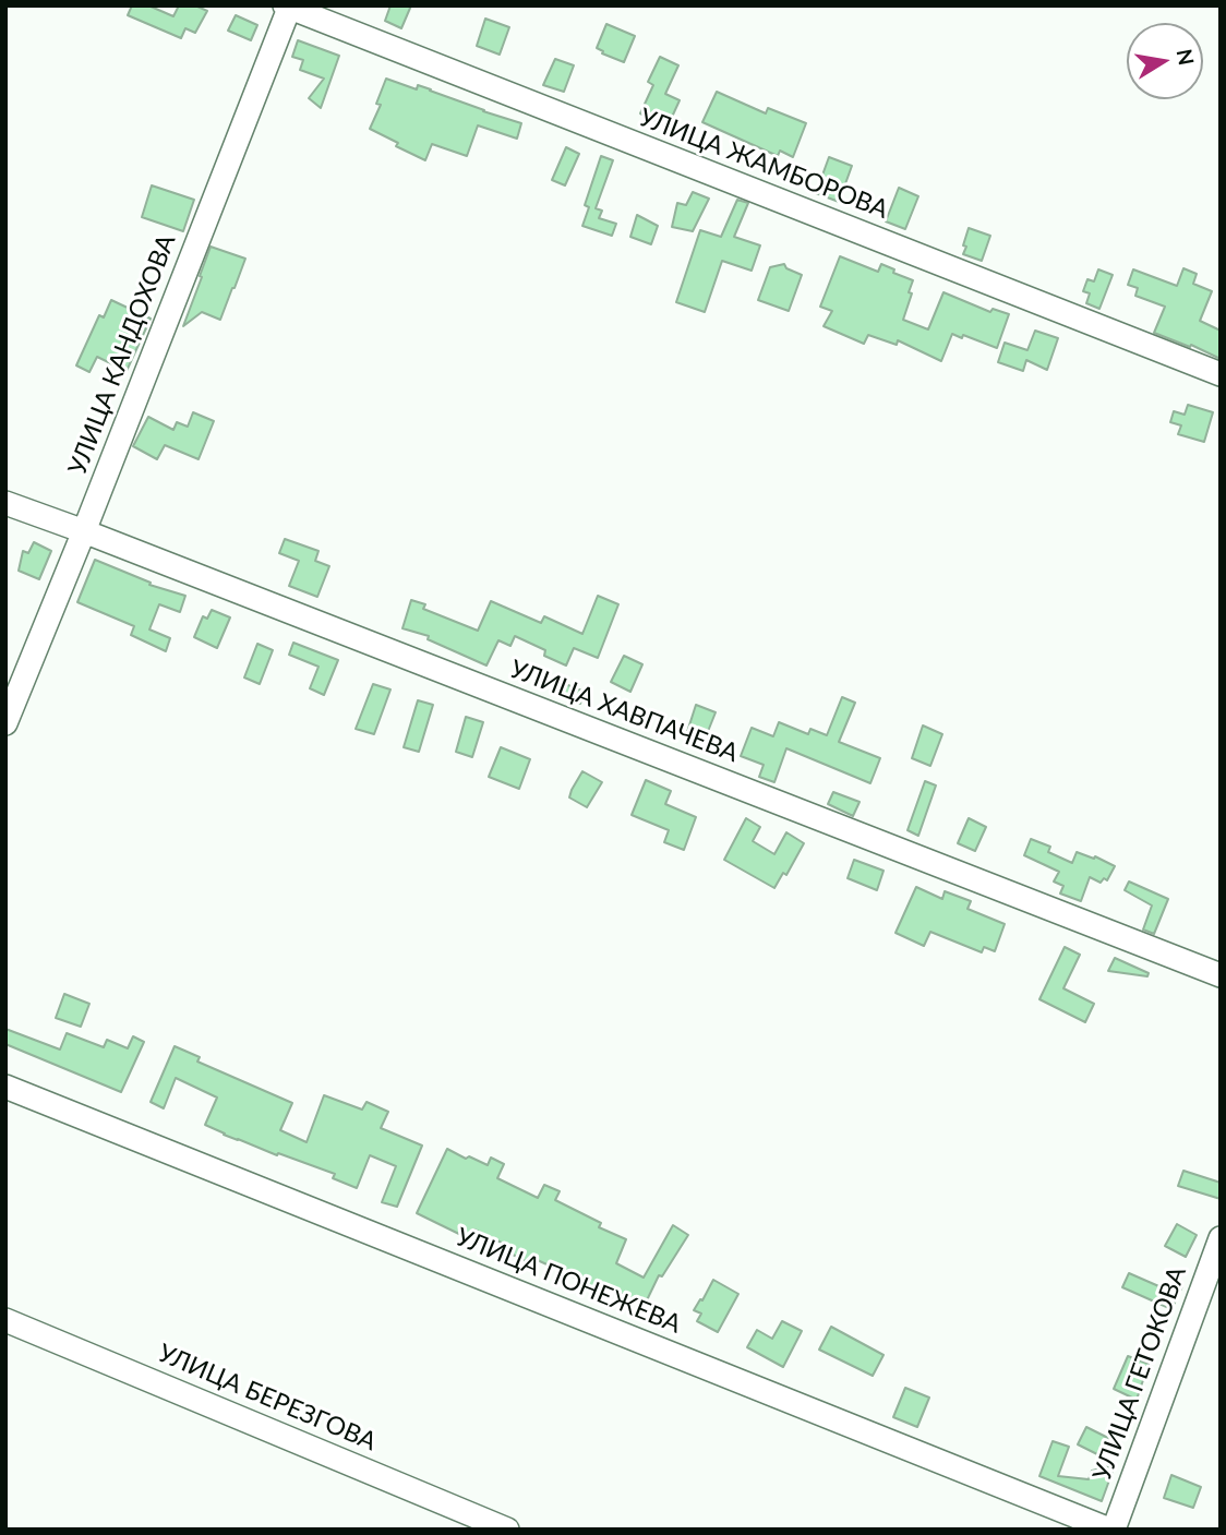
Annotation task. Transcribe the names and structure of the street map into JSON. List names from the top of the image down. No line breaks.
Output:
{"streets":{"street":["УЛИЦА ЖАМБОРОВА","УЛИЦА КАНДОХОВА","УЛИЦА ХАВПАЧЕВА","УЛИЦА ПОНЕЖЕВА","УЛИЦА ГЕТОКОВА","УЛИЦА БЕРЕЗГОВА"]},"crossings":[["УЛИЦА ЖАМБОРОВА","УЛИЦА КАНДОХОВА"],["УЛИЦА КАНДОХОВА","УЛИЦА ХАВПАЧЕВА"],["УЛИЦА ПОНЕЖЕВА","УЛИЦА ГЕТОКОВА"]],"north":"right"}
